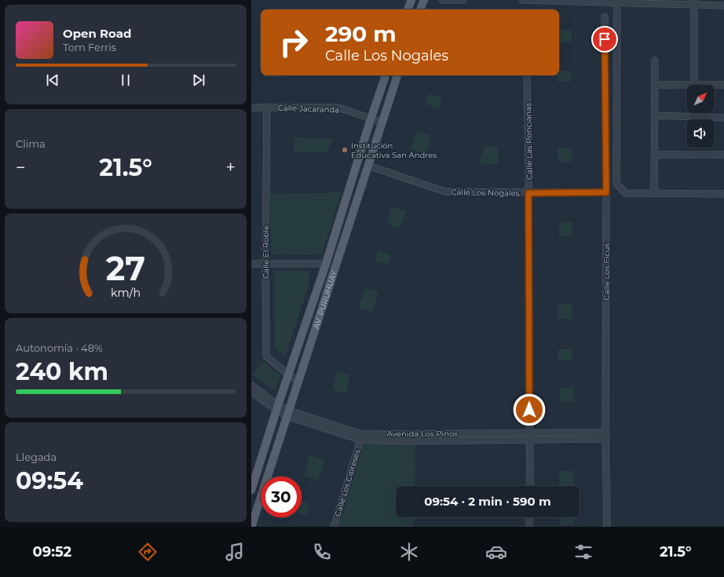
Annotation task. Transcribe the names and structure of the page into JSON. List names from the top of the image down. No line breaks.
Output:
{"streets":{"main road":["AV. PURUHUAY"],"street":["Calle Jacaranda","Calle Las Poncianas","Calle Los Nogales","Calle El Roble","Calle Los Ficus","Avenida Los Pinos","Calle Los Cipreses"]},"crossings":[["Calle Jacaranda","Calle El Roble"],["Calle Jacaranda","AV. PURUHUAY"],["Calle Las Poncianas","Calle Los Nogales"],["Calle Las Poncianas","Avenida Los Pinos"],["Calle Los Nogales","Calle Los Ficus"],["Calle Los Nogales","AV. PURUHUAY"],["Calle El Roble","AV. PURUHUAY"],["Calle Los Ficus","Avenida Los Pinos"],["AV. PURUHUAY","Avenida Los Pinos"],["Avenida Los Pinos","Calle Los Cipreses"]],"places":["Institución Educativa San Andres"],"north":"top right","page":{"turn":["290 m","Calle Los Nogales"],"song":["Open Road","Tom Ferris"],"tile":["Clima",["Autonomía · 48%","240 km"],["Llegada","09:54"]],"heat":["−","21.5°","+"],"limit":"30","trip":"09:54 · 2 min · 590 m","tabs":["09:52","21.5°"],"gauge":["27","km/h"]}}
